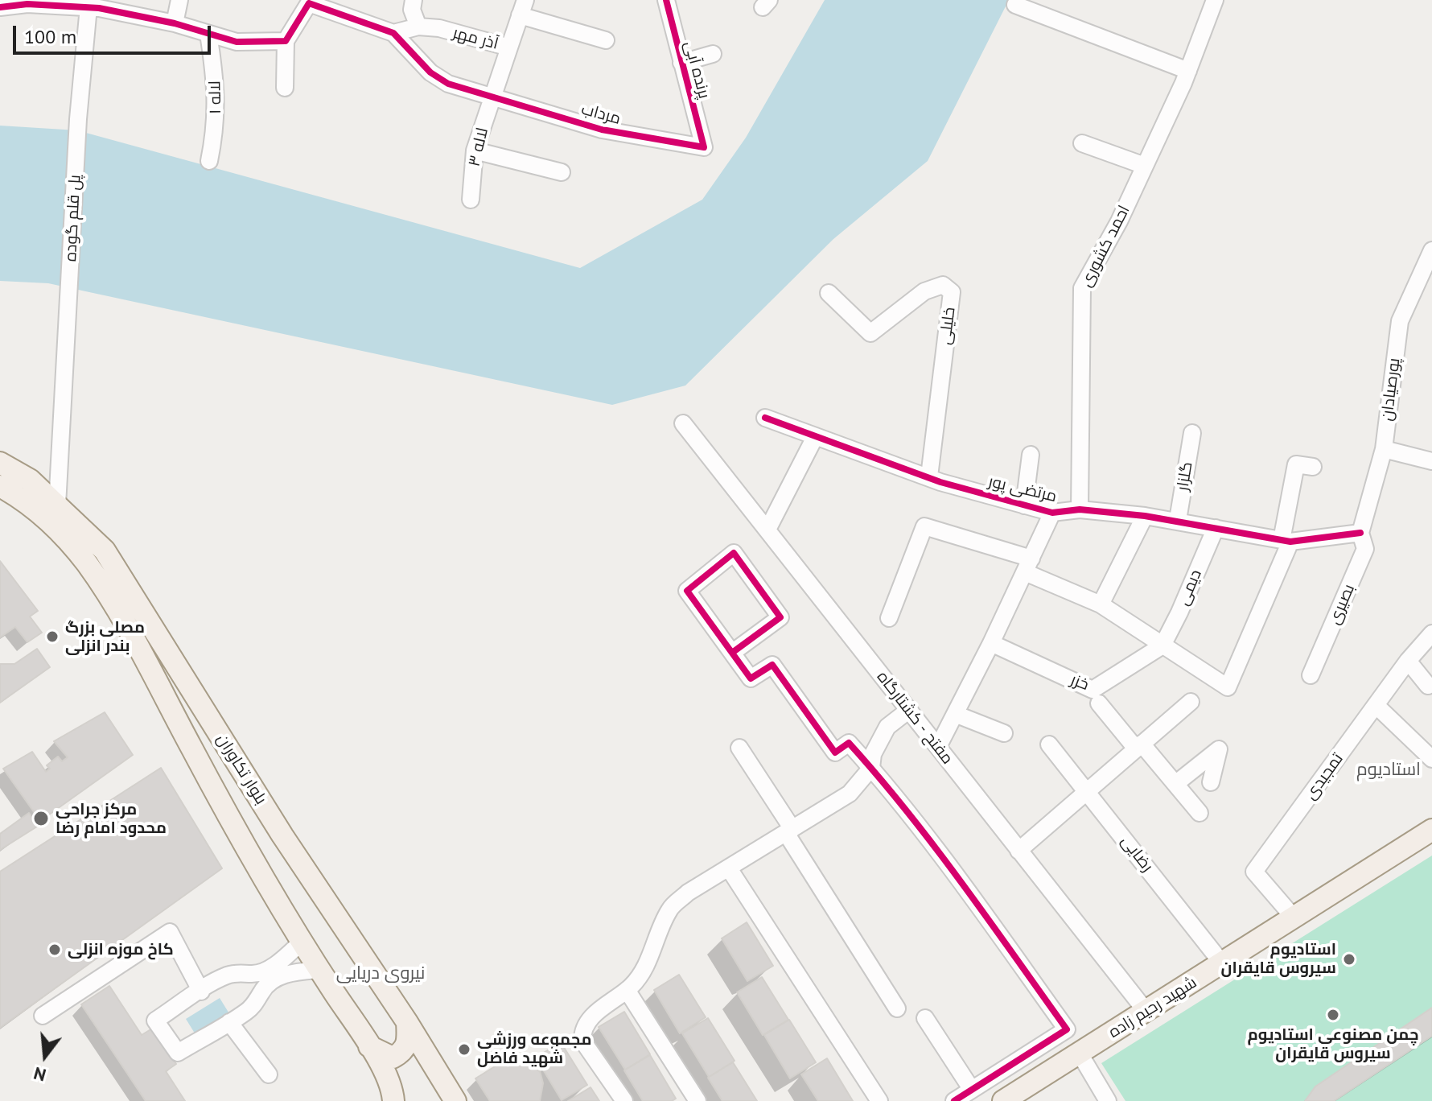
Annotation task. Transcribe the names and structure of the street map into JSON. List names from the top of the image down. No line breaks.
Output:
{"streets":{"main road":["بلوار تکاوران","شهید رحیم زاده"],"street":["آذر مهر","پرنده آبی","لاله ۱","مرداب","لاله ۳","پل قلم گوده","احمد کشوری","خلیلی","پورصیادان","گلزار","مرتضی پور","دیمی","بصیری","خزر","مفتح - کشتارگاه","تمجیدی","رضایی"]},"crossings":[["آذر مهر","مرداب"],["آذر مهر","لاله ۳"],["پرنده آبی","مرداب"],["مرداب","لاله ۳"],["پل قلم گوده","بلوار تکاوران"],["احمد کشوری","مرتضی پور"],["خلیلی","مرتضی پور"],["پورصیادان","مرتضی پور"],["پورصیادان","بصیری"],["گلزار","مرتضی پور"],["مرتضی پور","دیمی"],["مرتضی پور","بصیری"],["دیمی","خزر"],["مفتح - کشتارگاه","شهید رحیم زاده"],["تمجیدی","شهید رحیم زاده"],["رضایی","شهید رحیم زاده"]],"districts":["استادیوم","نیروی دریایی"],"places":["مصلی بزرگ بندر انزلی","مرکز جراحی محدود امام رضا","کاخ موزه انزلی","استادیوم سیروس قایقران","چمن مصنوعی استادیوم سیروس قایقران","مجموعه ورزشی شهید فاضل"],"scale_bar":"100 m","north":"bottom"}
